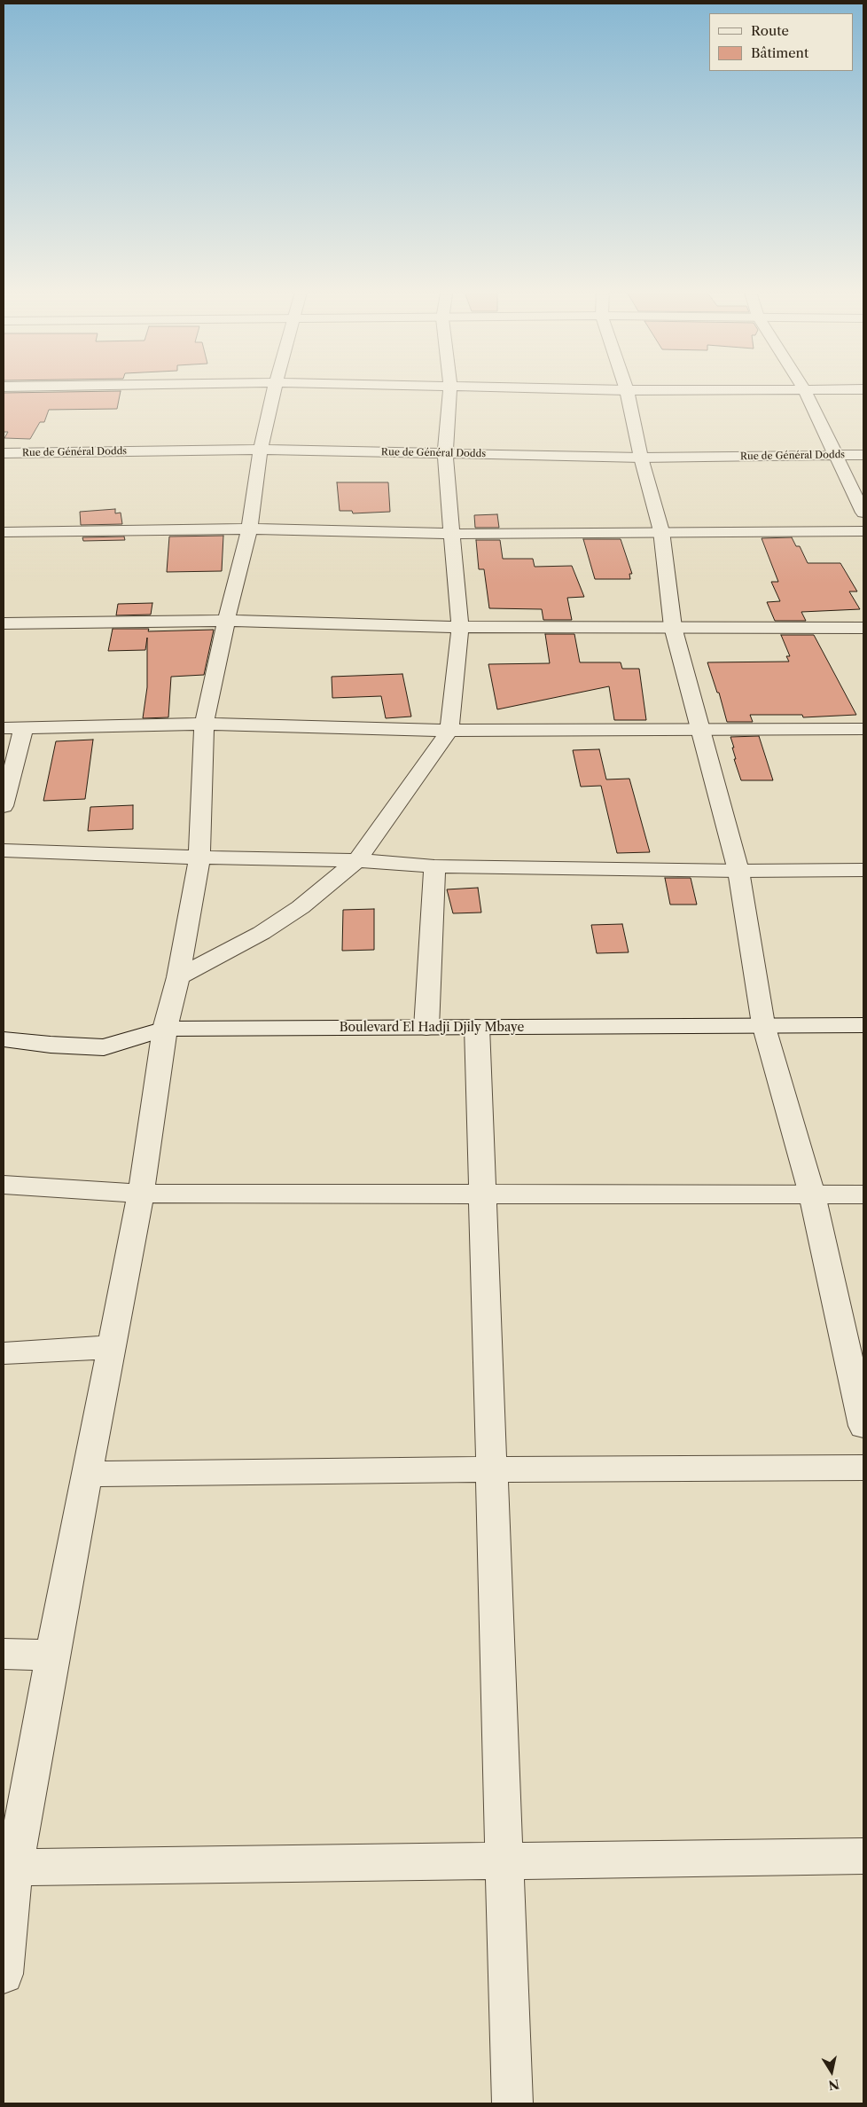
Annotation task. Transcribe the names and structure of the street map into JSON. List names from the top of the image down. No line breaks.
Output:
{"streets":{"street":["Rue de Général Dodds","Boulevard El Hadji Djily Mbaye"]},"legend":["Route","Bâtiment"],"north":"bottom"}
